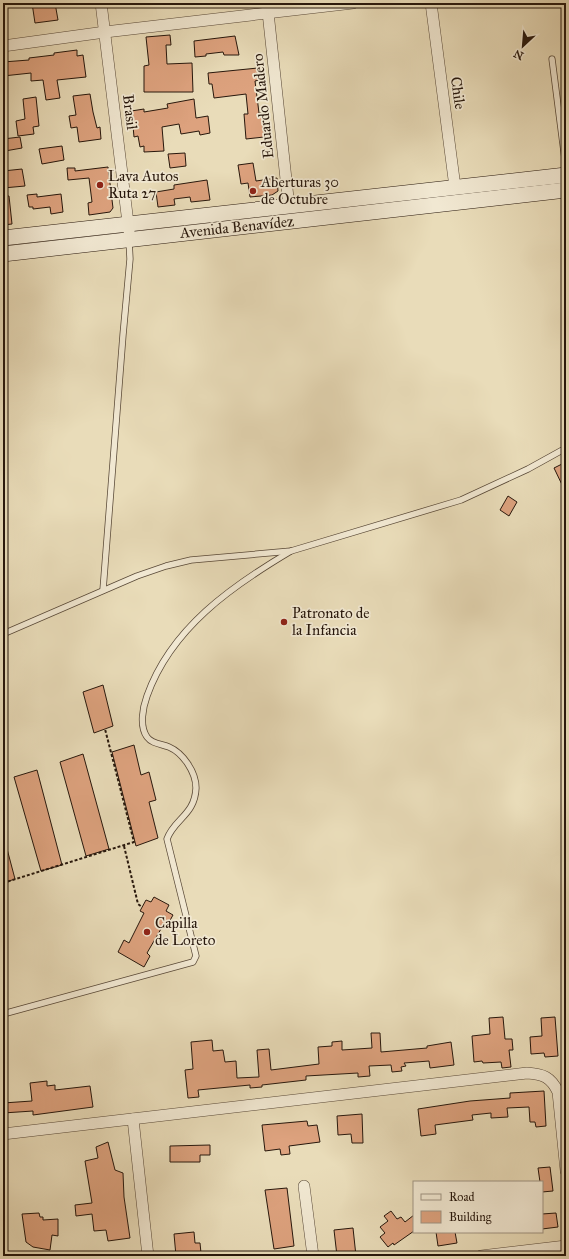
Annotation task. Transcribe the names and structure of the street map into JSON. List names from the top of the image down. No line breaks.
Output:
{"streets":{"main road":["Avenida Benavídez"],"street":["Chile","Eduardo Madero","Brasil"]},"crossings":[["Chile","Avenida Benavídez"],["Eduardo Madero","Avenida Benavídez"],["Brasil","Avenida Benavídez"]],"places":["Lava Autos Ruta 27","Aberturas 30 de Octubre","Patronato de la Infancia","Capilla de Loreto"],"legend":["Road","Building"],"north":"bottom left"}
